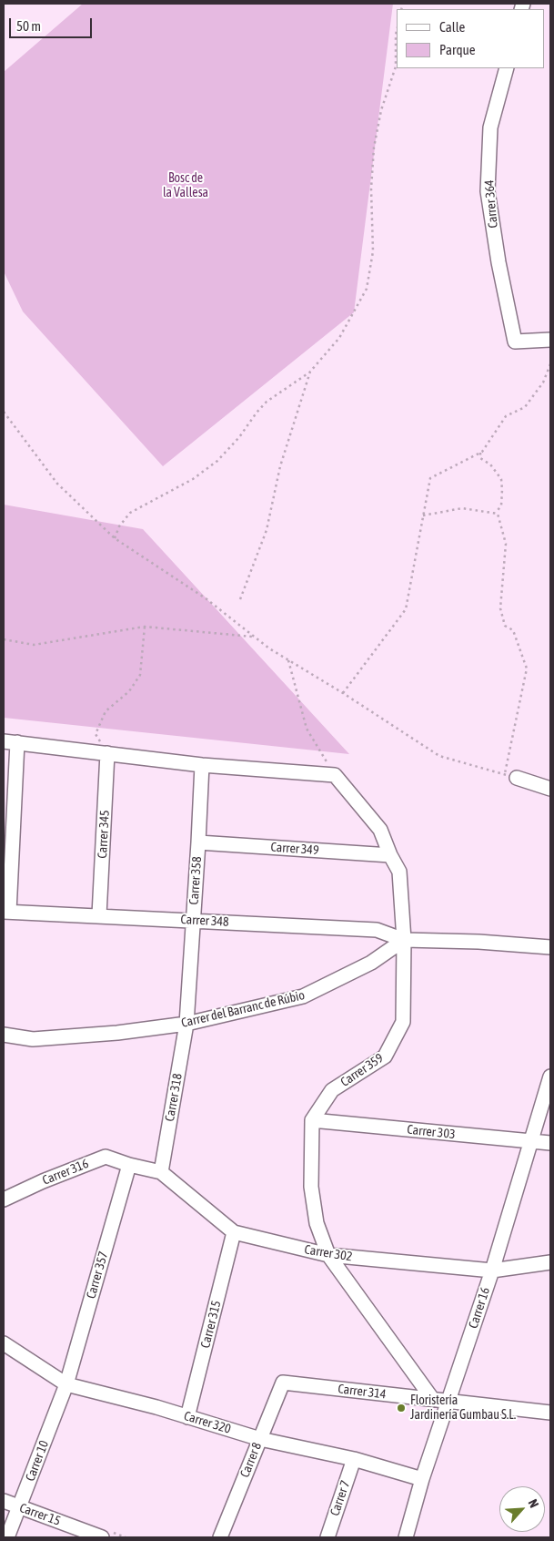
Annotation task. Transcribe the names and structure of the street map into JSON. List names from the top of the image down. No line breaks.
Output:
{"streets":{"street":["Carrer 364","Carrer 345","Carrer 349","Carrer 358","Carrer 348","Carrer del Barranc de Rúbio","Carrer 359","Carrer 318","Carrer 303","Carrer 316","Carrer 302","Carrer 357","Carrer 16","Carrer 315","Carrer 314","Carrer 320","Carrer 8","Carrer 10","Carrer 7","Carrer 15"]},"crossings":[["Carrer 345","Carrer 348"],["Carrer 349","Carrer 358"],["Carrer 349","Carrer 359"],["Carrer 358","Carrer 348"],["Carrer 358","Carrer del Barranc de Rúbio"],["Carrer 358","Carrer 318"],["Carrer 348","Carrer del Barranc de Rúbio"],["Carrer 348","Carrer 359"],["Carrer del Barranc de Rúbio","Carrer 359"],["Carrer del Barranc de Rúbio","Carrer 318"],["Carrer 359","Carrer 303"],["Carrer 318","Carrer 302"],["Carrer 303","Carrer 16"],["Carrer 316","Carrer 302"],["Carrer 316","Carrer 357"],["Carrer 302","Carrer 357"],["Carrer 302","Carrer 16"],["Carrer 302","Carrer 315"],["Carrer 357","Carrer 320"],["Carrer 357","Carrer 10"],["Carrer 16","Carrer 314"],["Carrer 16","Carrer 320"],["Carrer 315","Carrer 320"],["Carrer 314","Carrer 8"],["Carrer 320","Carrer 8"],["Carrer 320","Carrer 10"],["Carrer 320","Carrer 7"],["Carrer 10","Carrer 15"]],"parks":["Bosc de la Vallesa"],"places":["Floristería Jardinería Gumbau S.L."],"legend":["Calle","Parque"],"scale_bar":"50 m","north":"top right"}
